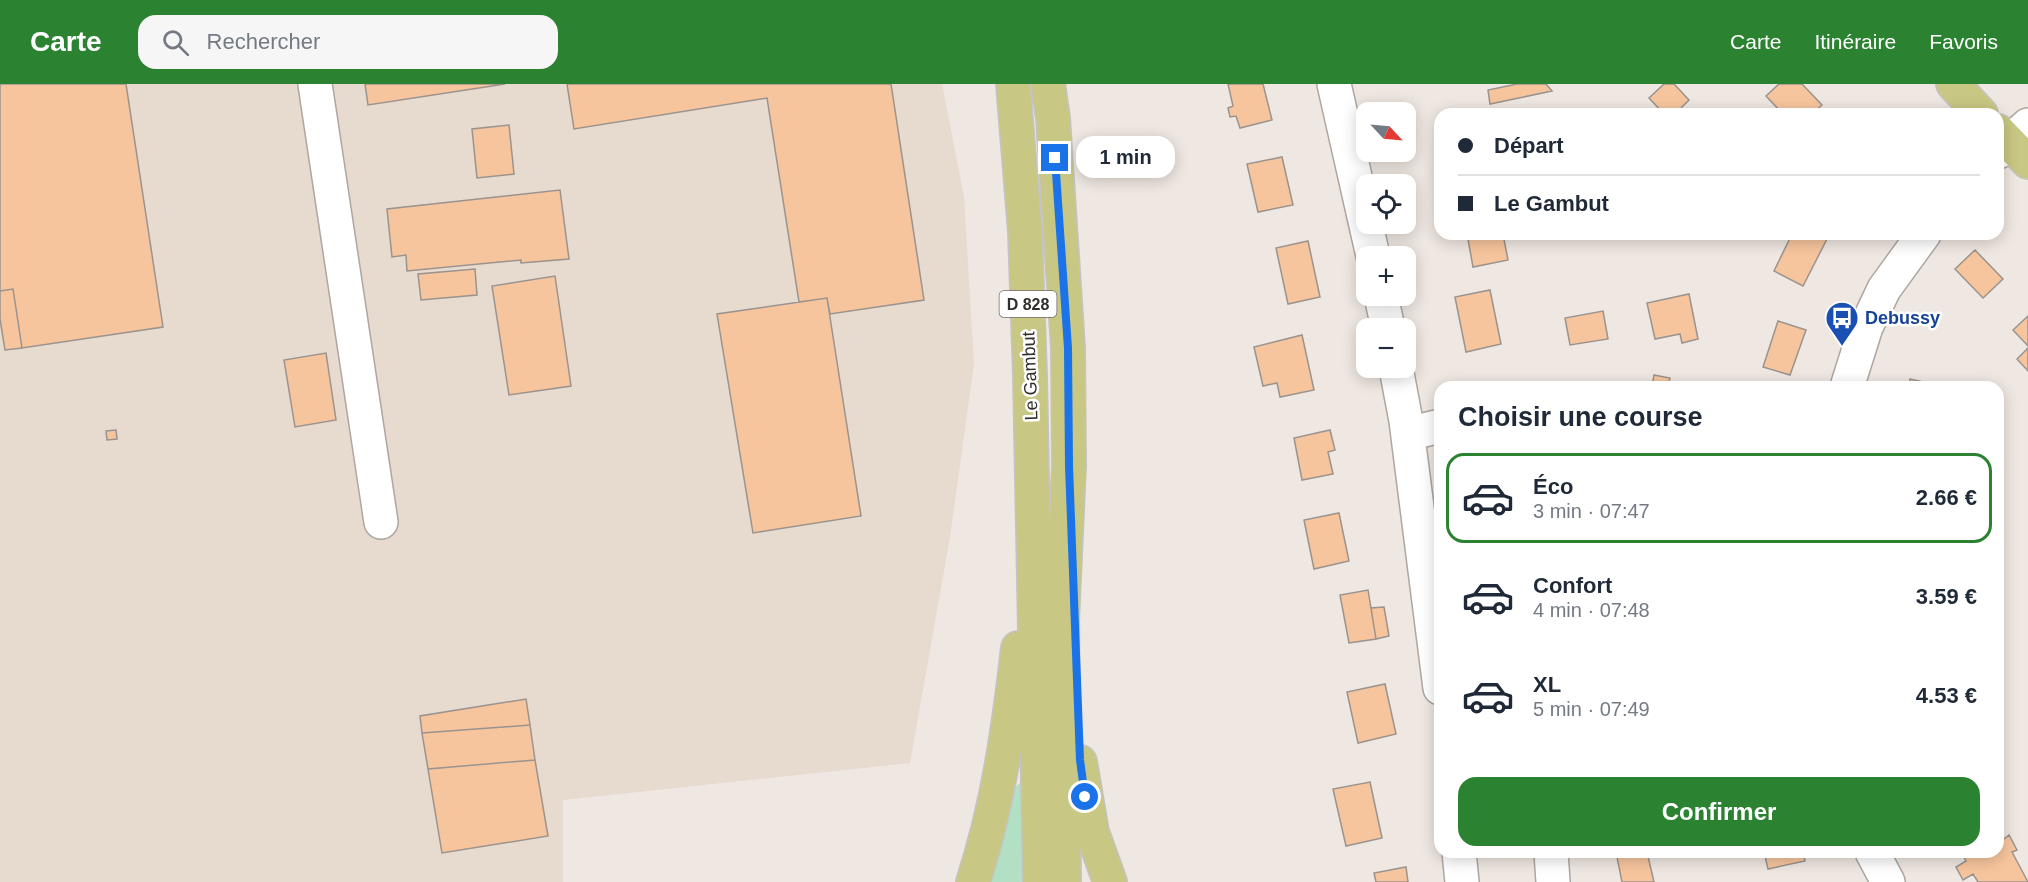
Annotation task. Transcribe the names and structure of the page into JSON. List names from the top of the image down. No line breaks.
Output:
{"streets":{"main road":["D 828","Le Gambut"]},"crossings":[["D 828","Le Gambut"]],"places":{"bus stop":["Debussy"]},"north":"bottom right","page":{"header":"Carte","search":"Rechercher","nav":["Carte","Itinéraire","Favoris"],"map_buttons":["+","−"],"banner":["Départ","Le Gambut"],"bubble":"1 min","heading":"Choisir une course","list":[{"name":"Éco","note":"3 min · 07:47","value":"2.66 €"},{"name":"Confort","note":"4 min · 07:48","value":"3.59 €"},{"name":"XL","note":"5 min · 07:49","value":"4.53 €"}],"buttons":"Confirmer"}}
